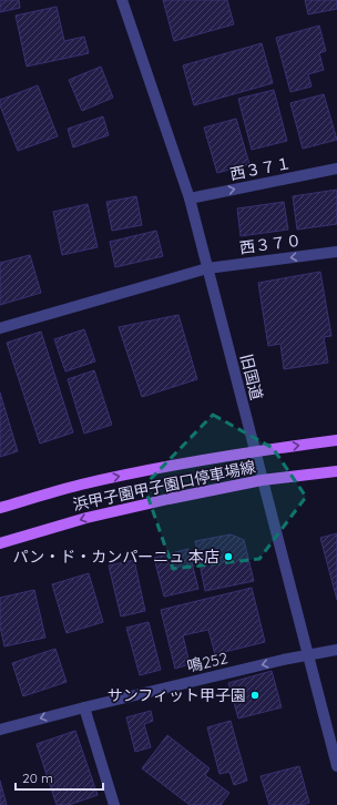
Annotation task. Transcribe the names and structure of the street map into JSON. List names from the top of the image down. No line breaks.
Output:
{"streets":{"main road":["浜甲子園甲子園口停車場線"],"street":["西３７１","西３７０","旧国道","鳴252"]},"crossings":[["西３７１","旧国道"],["西３７０","旧国道"],["旧国道","浜甲子園甲子園口停車場線"],["旧国道","鳴252"]],"one_way":["西３７１","西３７０","鳴252"],"places":["パン・ド・カンパーニュ 本店","サンフィット甲子園"],"scale_bar":"20 m"}
